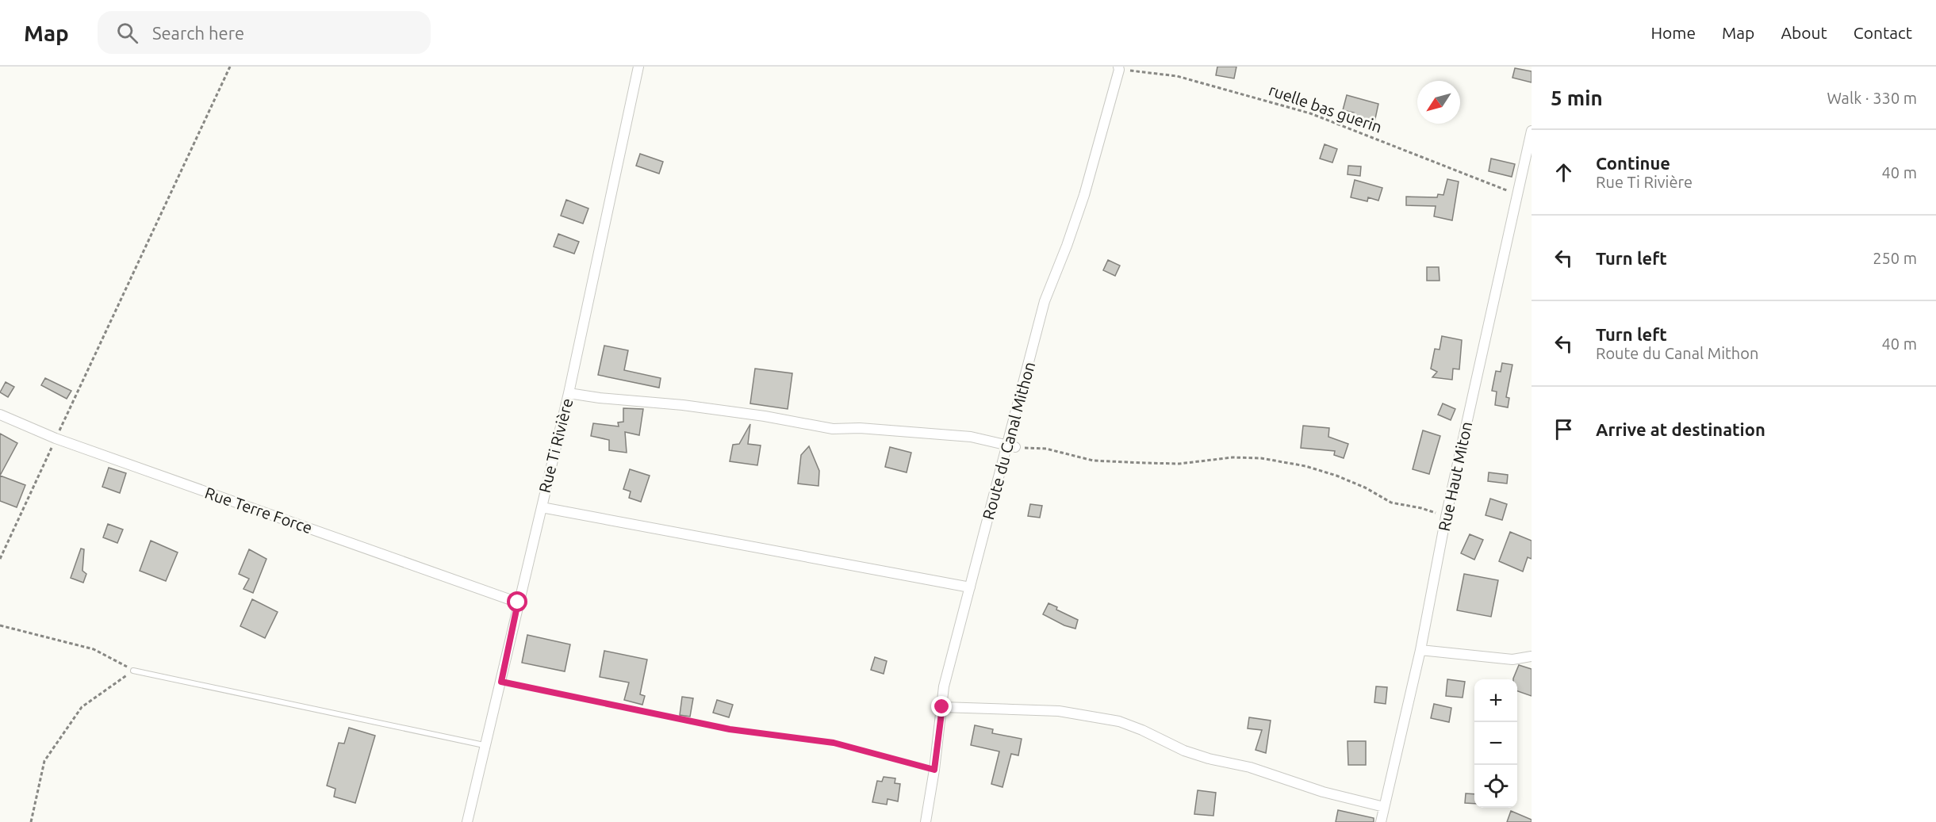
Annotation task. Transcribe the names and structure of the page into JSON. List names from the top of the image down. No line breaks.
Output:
{"streets":{"street":["Route du Canal Mithon","Rue Ti Rivière","Rue Haut Miton","Rue Terre Force"],"path":["ruelle bas guerin"]},"crossings":[["ruelle bas guerin","Route du Canal Mithon"],["ruelle bas guerin","Rue Haut Miton"],["Rue Ti Rivière","Rue Terre Force"]],"north":"bottom left","page":{"header":"Map","search":"Search here","nav":["Home","Map","About","Contact"],"heading":["5 min","Walk · 330 m"],"list":[["Continue","Rue Ti Rivière","40 m"],["Turn left","250 m"],["Turn left","Route du Canal Mithon","40 m"],"Arrive at destination"],"map_buttons":["+","−"]}}
